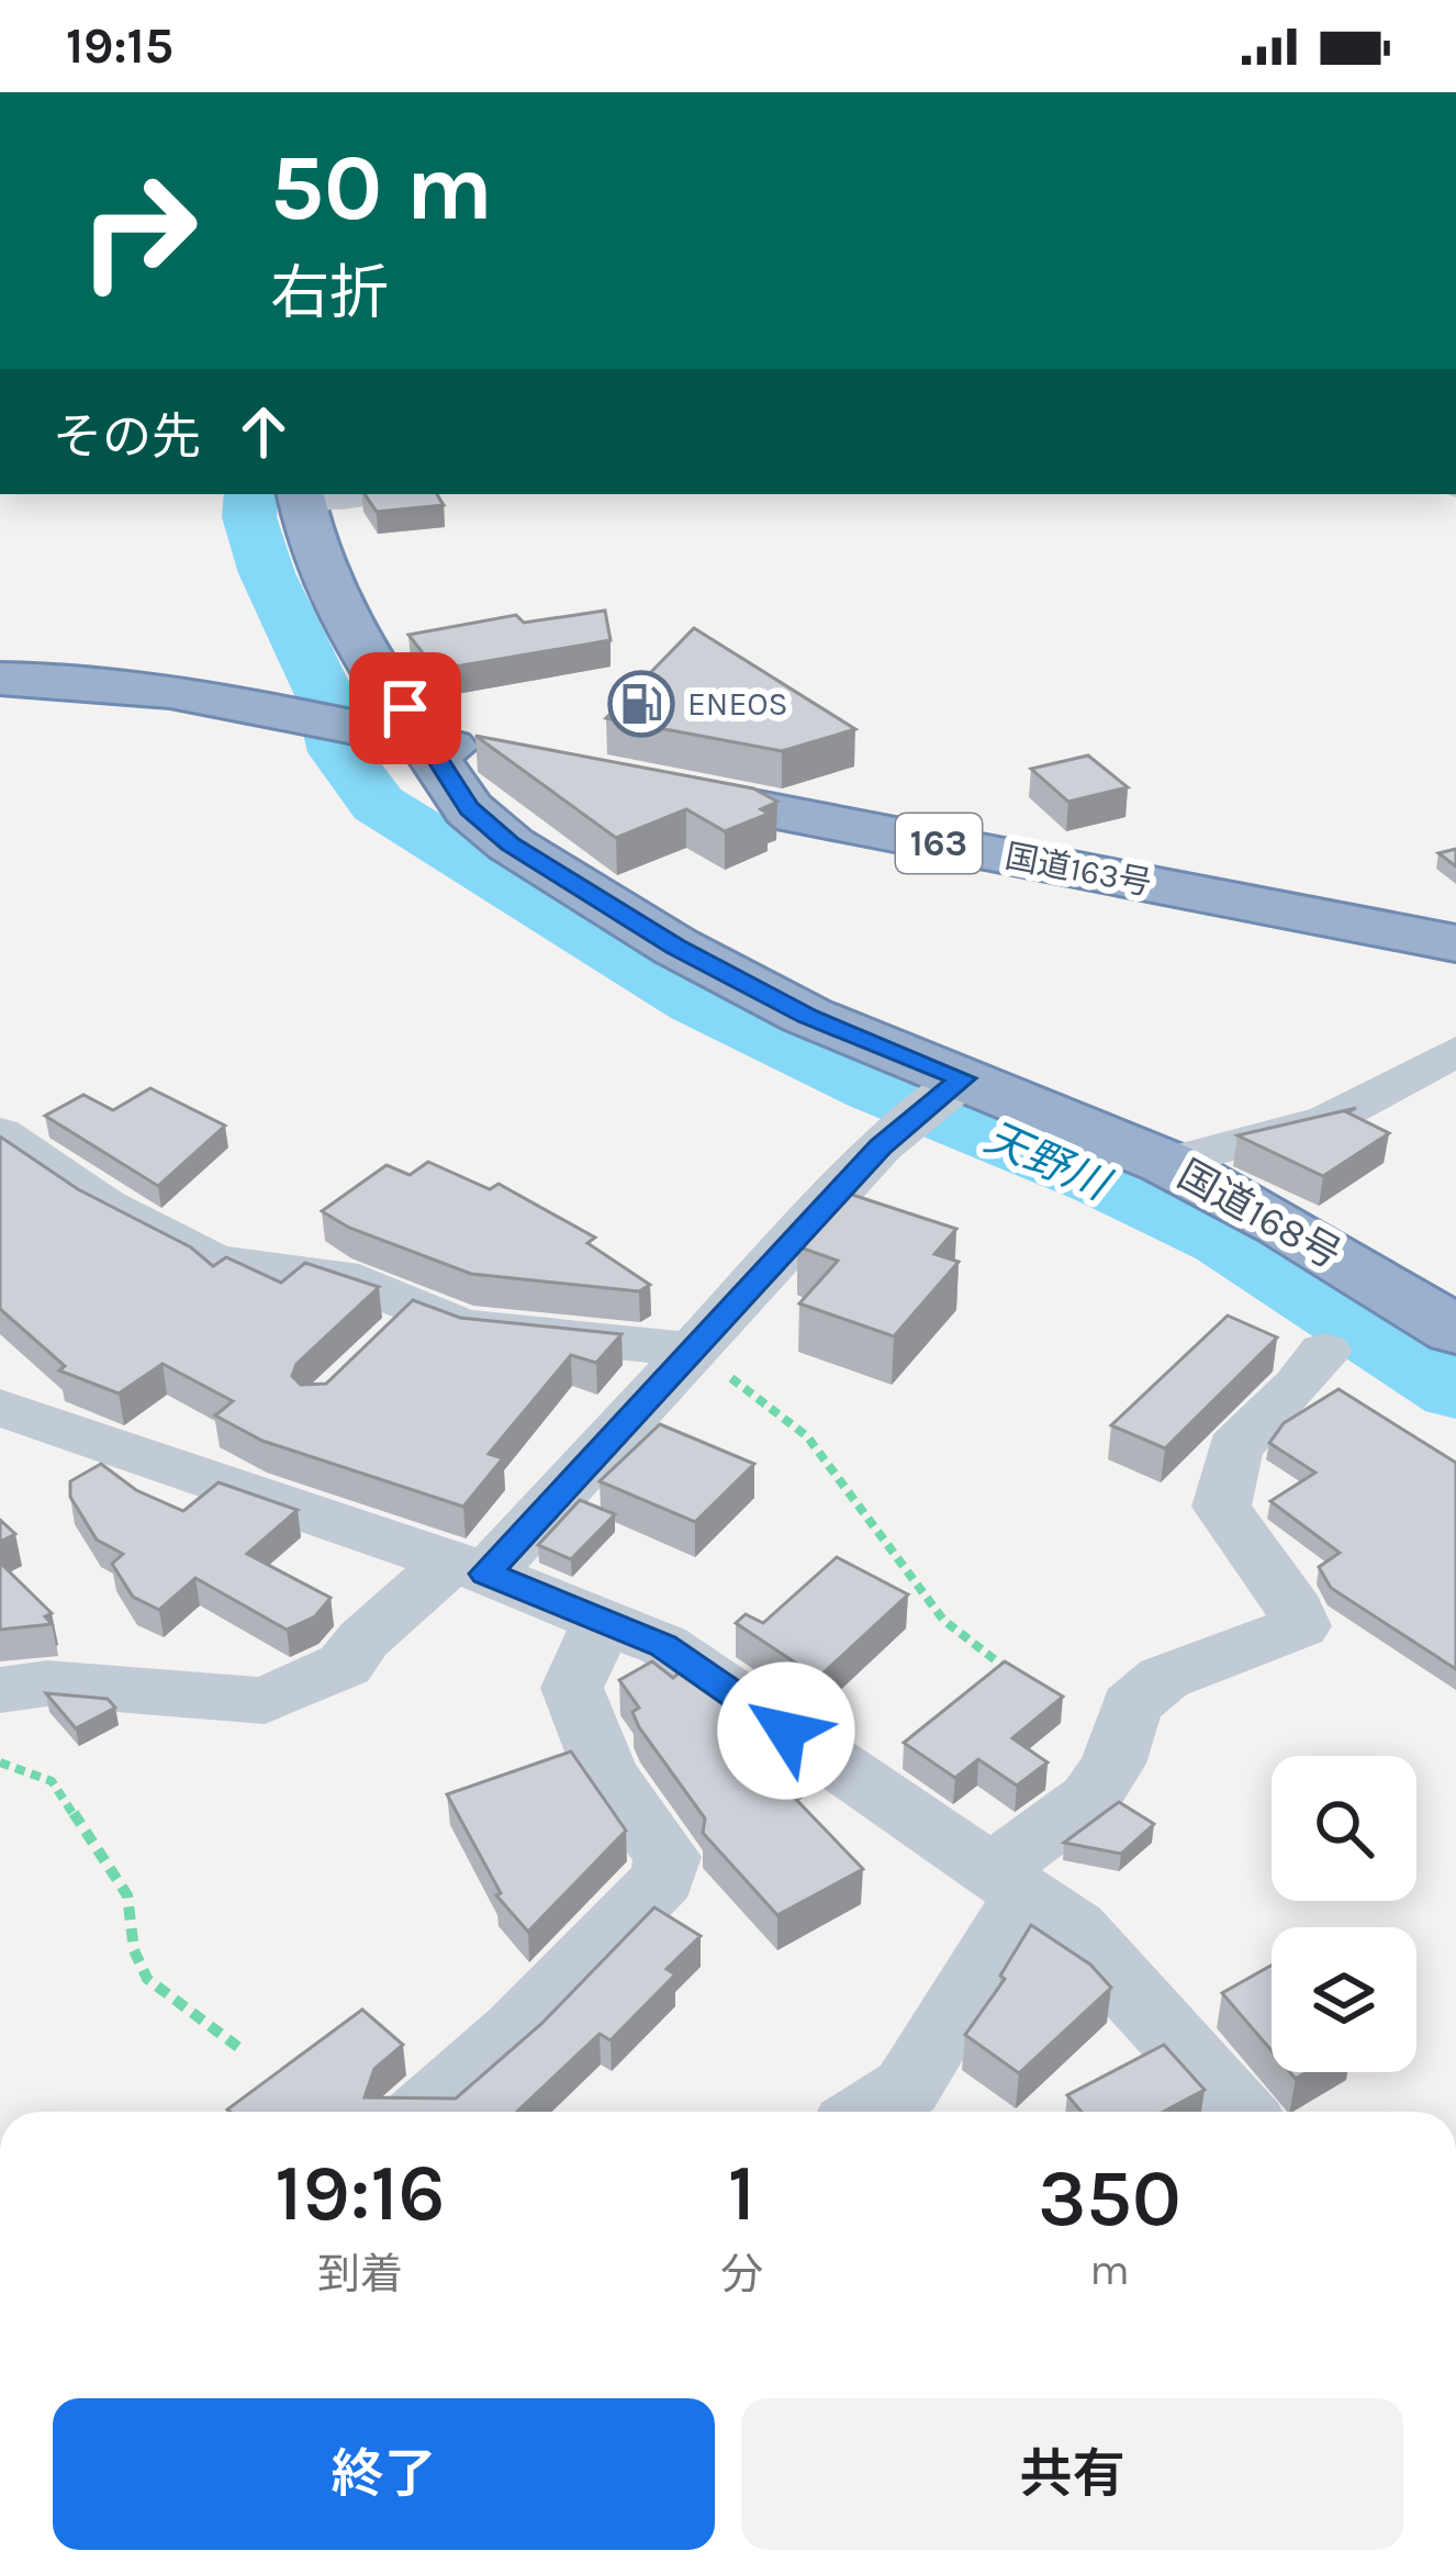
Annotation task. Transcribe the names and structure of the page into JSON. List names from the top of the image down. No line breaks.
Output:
{"streets":{"highway":["163","国道163号","国道168号"]},"water":["天野川"],"places":{"fuel station":["ENEOS"]},"page":{"status":"19:15","turn":["50 m","右折"],"then":"その先","eta":["19:16","到着","1","分","350","m"],"buttons":["終了","共有"]}}
